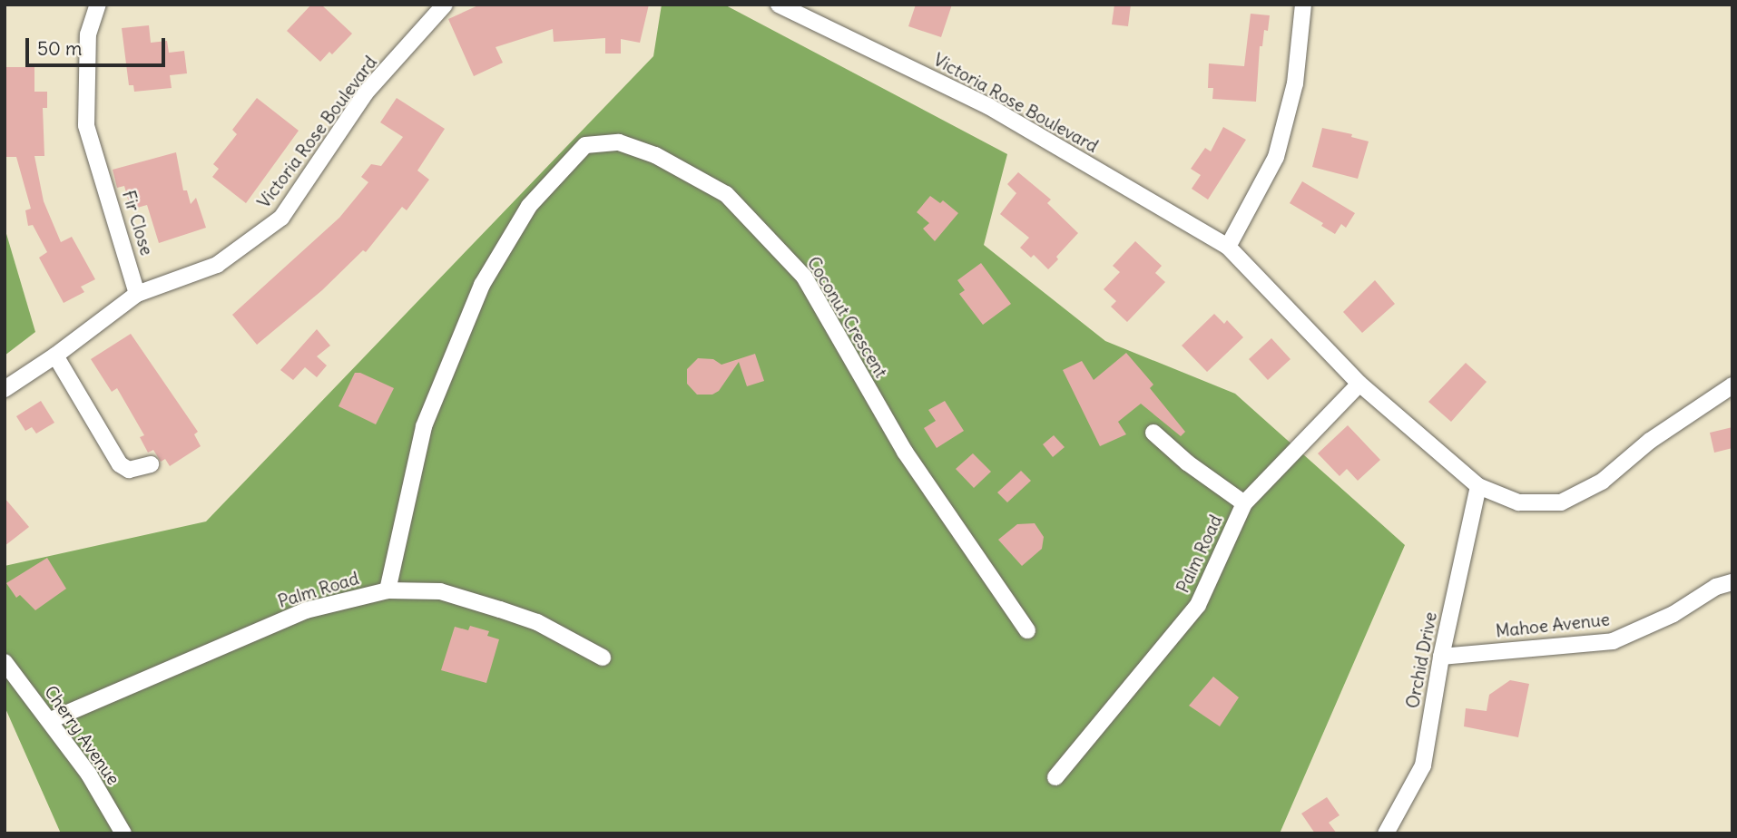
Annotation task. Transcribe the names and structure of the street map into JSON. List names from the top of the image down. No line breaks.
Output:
{"streets":{"street":["Victoria Rose Boulevard","Fir Close","Coconut Crescent","Palm Road","Mahoe Avenue","Orchid Drive","Cherry Avenue"]},"crossings":[["Victoria Rose Boulevard","Fir Close"],["Victoria Rose Boulevard","Palm Road"],["Victoria Rose Boulevard","Orchid Drive"],["Coconut Crescent","Palm Road"],["Palm Road","Cherry Avenue"],["Mahoe Avenue","Orchid Drive"]],"scale_bar":"50 m"}
